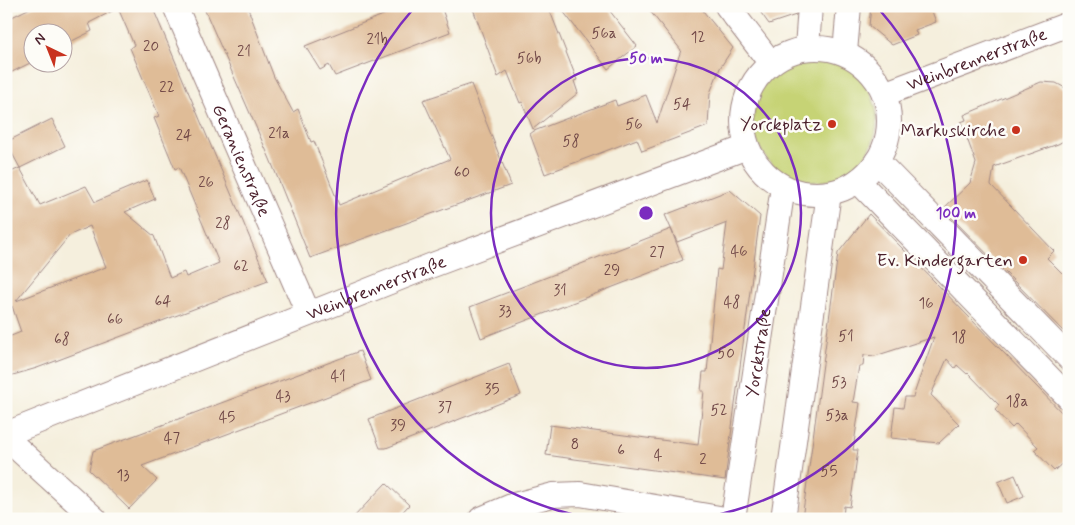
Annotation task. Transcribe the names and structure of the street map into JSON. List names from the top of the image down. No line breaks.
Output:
{"streets":{"street":["Weinbrennerstraße","Geranienstraße","Yorckstraße"]},"crossings":[["Weinbrennerstraße","Geranienstraße"],["Weinbrennerstraße","Yorckstraße"]],"places":["Yorckplatz","Markuskirche","Ev. Kindergarten"],"house_numbers":["56a","12","21b","20","21","56b","22","54","56","21a","24","58","60","26","28","46","27","62","29","31","64","48","16","33","66","51","18","68","50","41","53","35","43","18a","37","52","53a","45","39","47","8","6","4","2","55","13"],"north":"top left","rings":["50 m","100 m"]}
